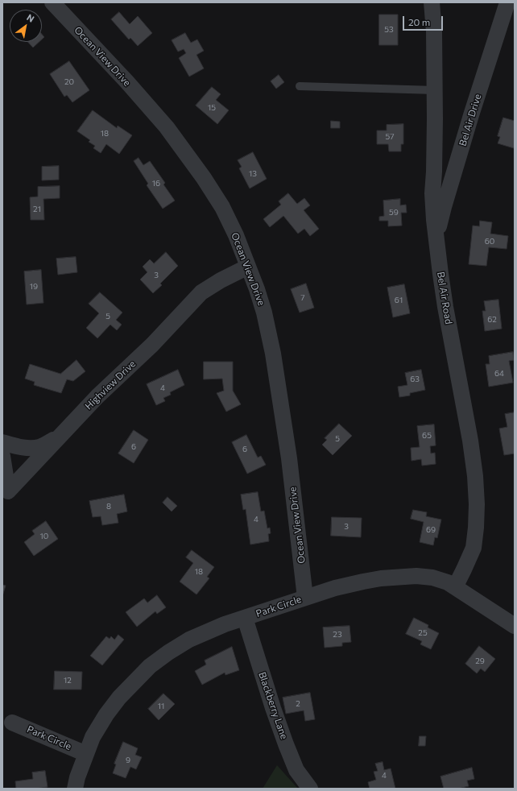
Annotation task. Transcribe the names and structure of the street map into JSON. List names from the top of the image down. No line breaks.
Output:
{"streets":{"street":["Ocean View Drive","Bel Air Drive","Bel Air Road","Highview Drive","Park Circle","Blackberry Lane"]},"crossings":[["Ocean View Drive","Highview Drive"],["Ocean View Drive","Park Circle"],["Bel Air Drive","Bel Air Road"],["Bel Air Road","Park Circle"],["Park Circle","Blackberry Lane"]],"house_numbers":["53","20","15","18","57","13","16","21","59","60","3","19","7","61","5","62","64","63","4","65","5","6","6","8","4","3","69","10","18","25","23","29","12","2","11","9","4"],"scale_bar":"20 m","north":"top right"}
